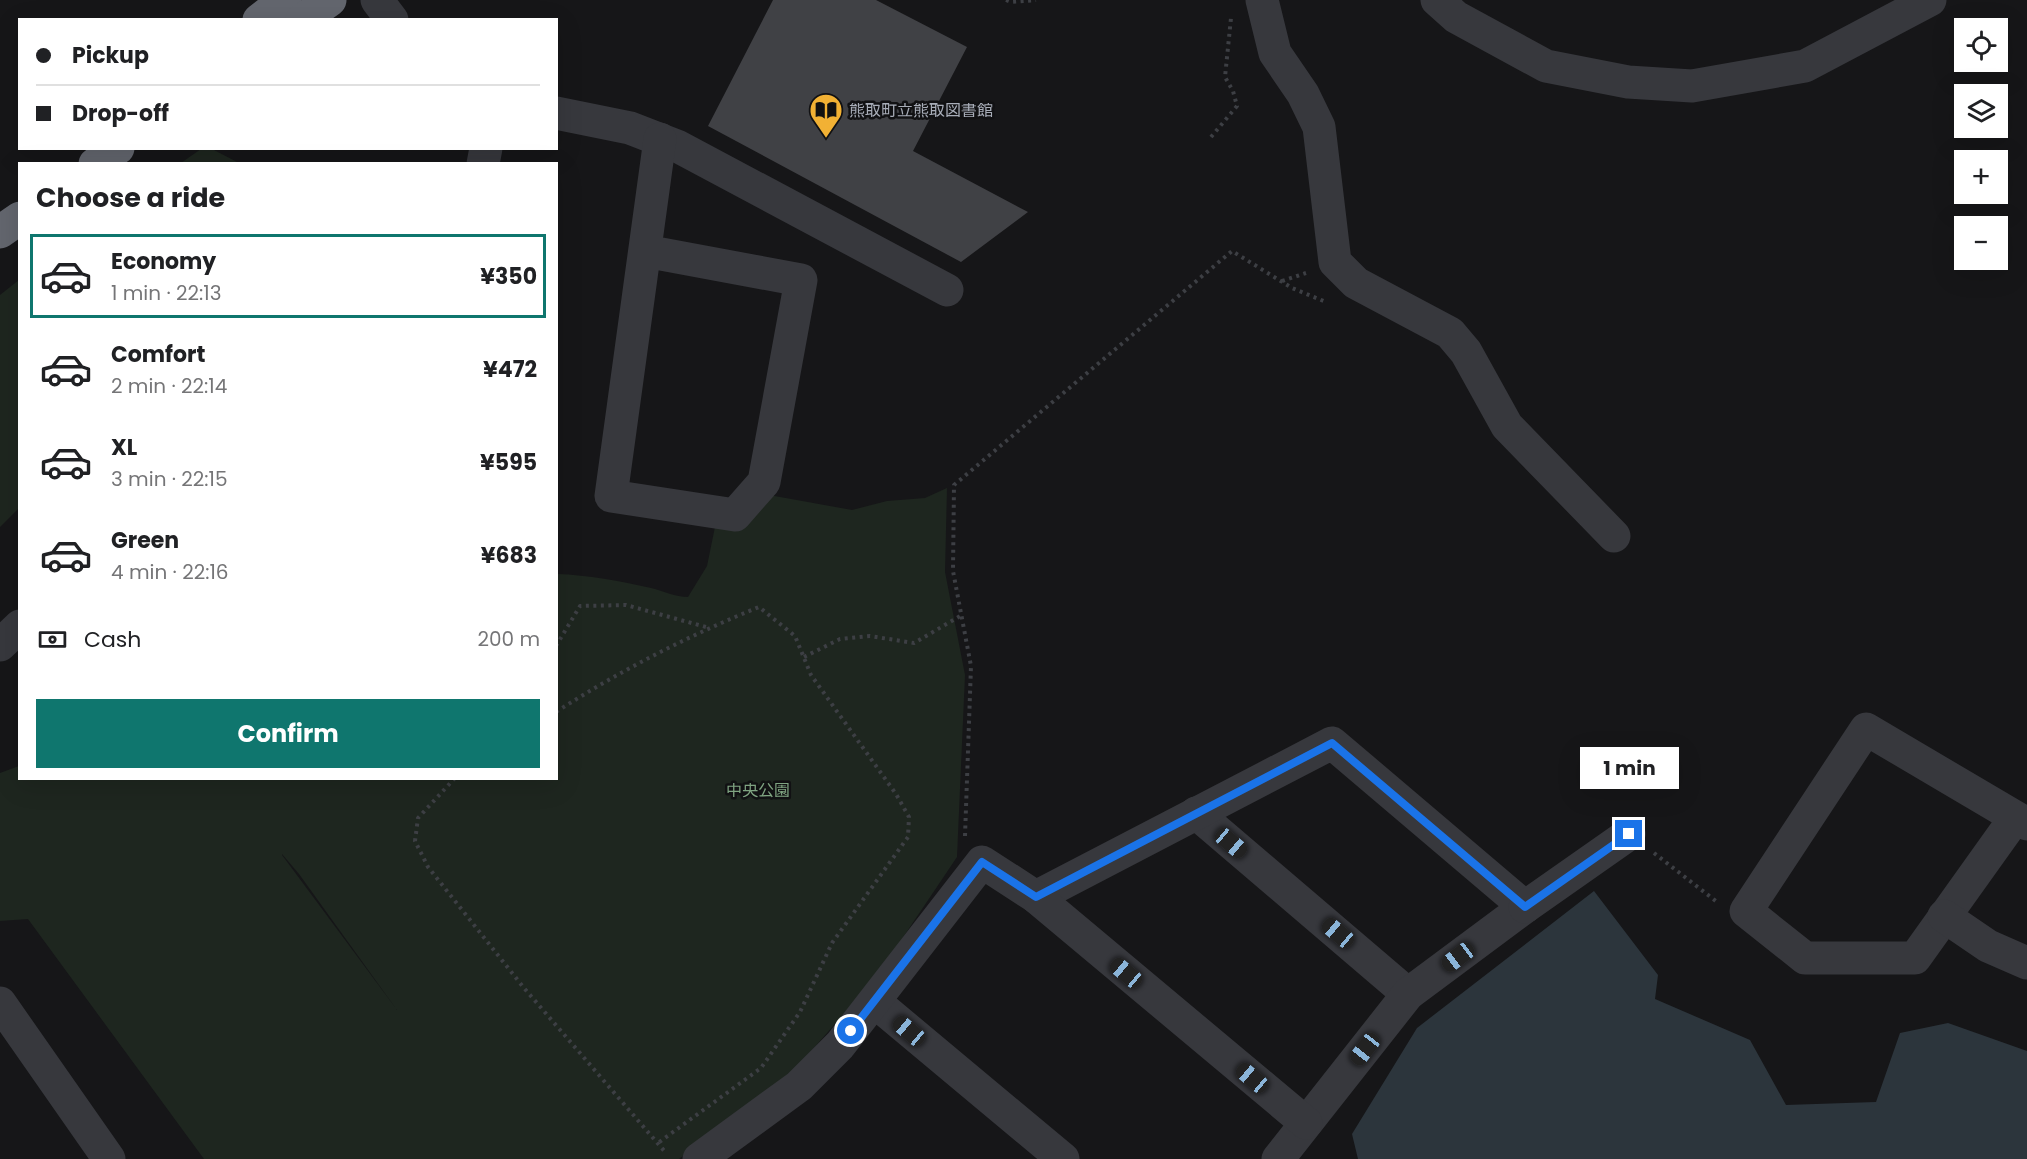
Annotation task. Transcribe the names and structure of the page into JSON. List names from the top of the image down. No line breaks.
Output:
{"parks":["中央公園"],"places":{"library":["熊取町立熊取図書館"]},"page":{"map_buttons":["+","−"],"banner":["Pickup","Drop-off"],"heading":"Choose a ride","list":[{"name":"Economy","note":"1 min · 22:13","value":"¥350"},{"name":"Comfort","note":"2 min · 22:14","value":"¥472"},{"name":"XL","note":"3 min · 22:15","value":"¥595"},{"name":"Green","note":"4 min · 22:16","value":"¥683"}],"pay":["Cash","200 m"],"buttons":"Confirm","bubble":"1 min"}}
